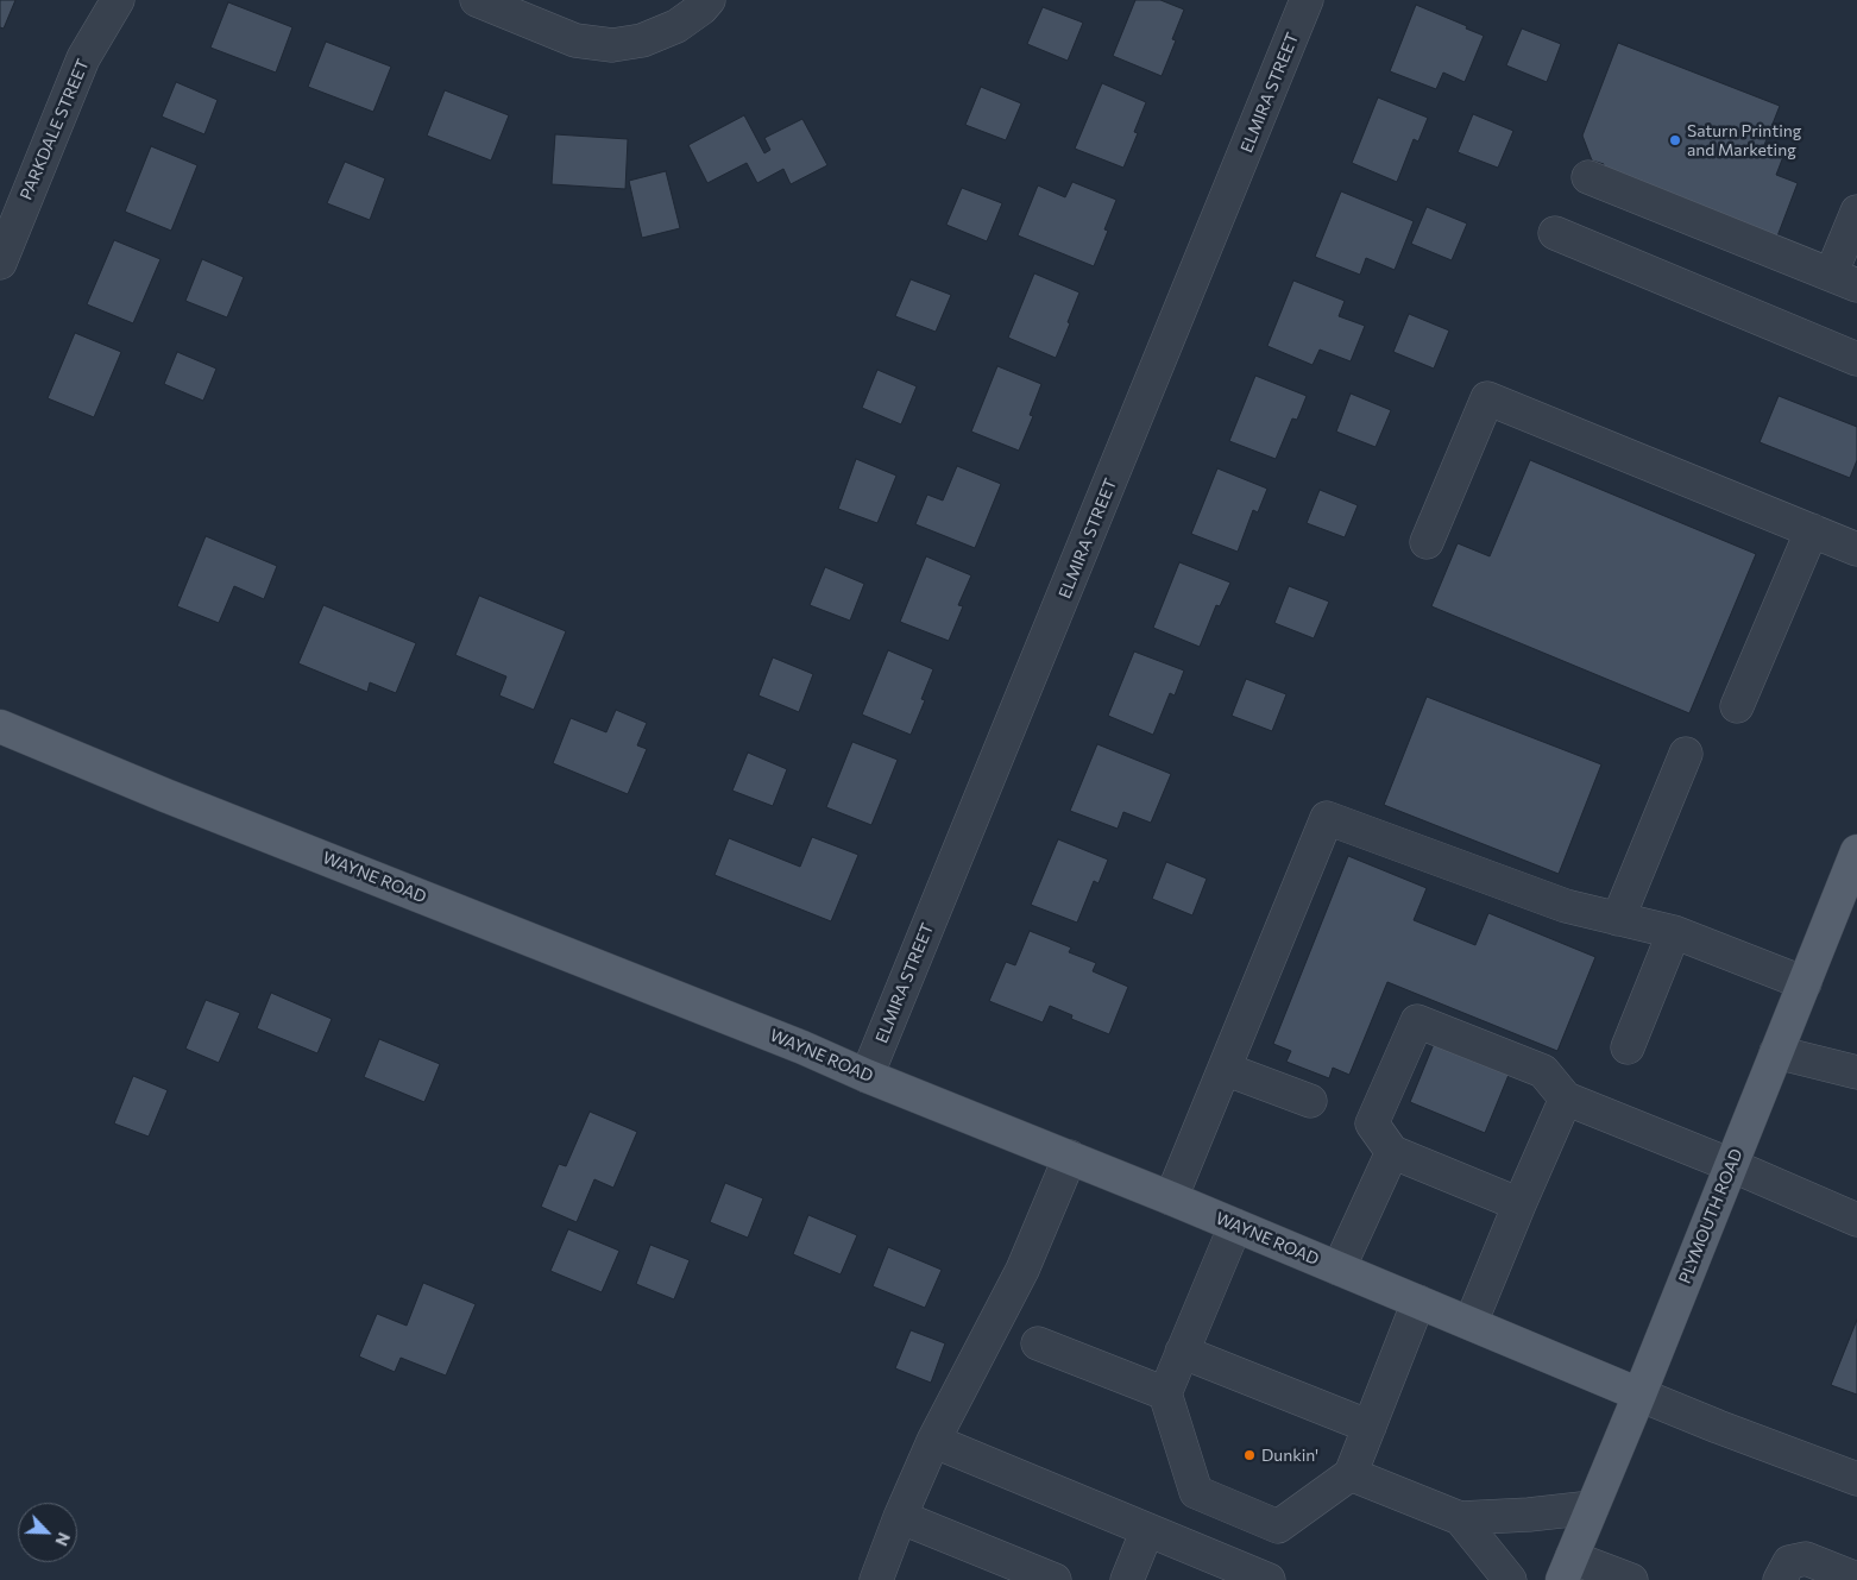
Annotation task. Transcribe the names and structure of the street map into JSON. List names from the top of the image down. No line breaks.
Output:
{"streets":{"main road":["WAYNE ROAD","PLYMOUTH ROAD"],"street":["ELMIRA STREET","PARKDALE STREET"]},"crossings":[["ELMIRA STREET","WAYNE ROAD"],["WAYNE ROAD","PLYMOUTH ROAD"]],"places":["Saturn Printing and Marketing","Dunkin'"],"north":"bottom right"}
